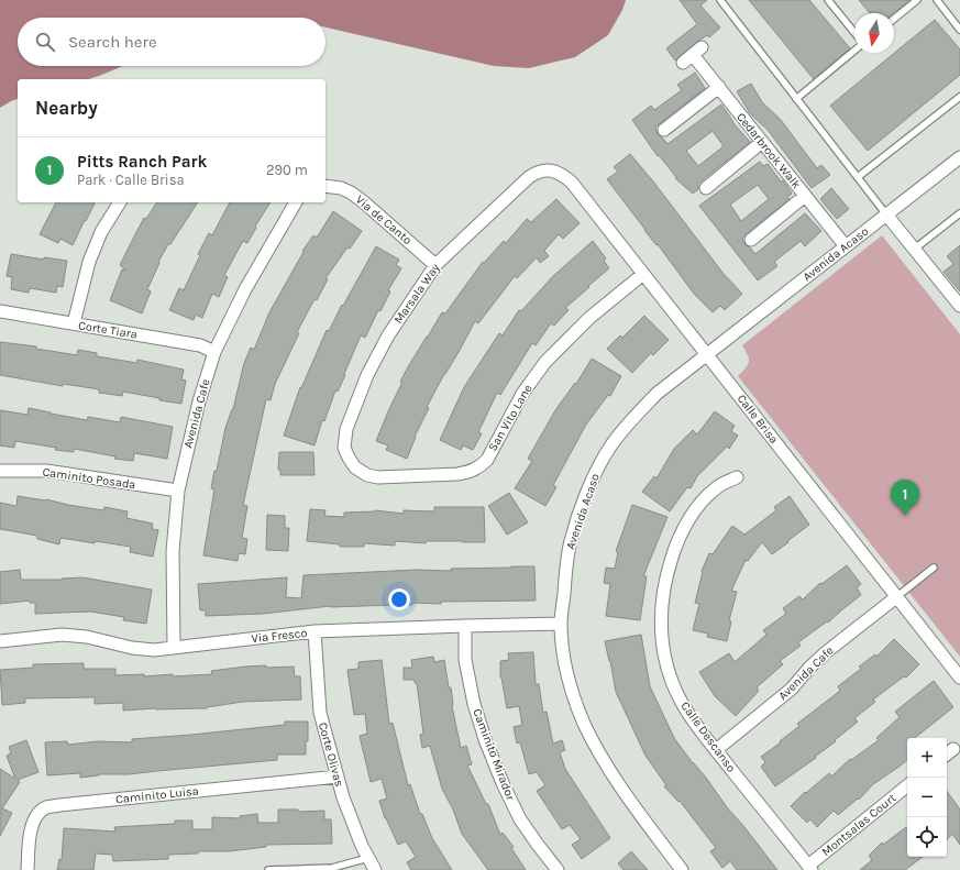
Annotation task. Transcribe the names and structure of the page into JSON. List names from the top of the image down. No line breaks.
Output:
{"streets":{"street":["Cedarbrook Walk","Via de Canto","Avenida Acaso","Marsala Way","Corte Tiara","Avenida Cafe","San Vito Lane","Calle Brisa","Caminito Posada","Via Fresco","Calle Descanso","Corte Olivas","Caminito Mirador","Caminito Luisa","Montsalas Court"]},"crossings":[["Cedarbrook Walk","Avenida Acaso"],["Via de Canto","Marsala Way"],["Avenida Acaso","Calle Brisa"],["Avenida Acaso","Via Fresco"],["Marsala Way","San Vito Lane"],["Marsala Way","Calle Brisa"],["Corte Tiara","Avenida Cafe"],["Avenida Cafe","Calle Brisa"],["Avenida Cafe","Caminito Posada"],["Avenida Cafe","Via Fresco"],["Avenida Cafe","Calle Descanso"],["San Vito Lane","Calle Brisa"],["Via Fresco","Corte Olivas"],["Via Fresco","Caminito Mirador"],["Calle Descanso","Montsalas Court"],["Corte Olivas","Caminito Luisa"]],"north":"bottom","page":{"search":"Search here","heading":"Nearby","list":[{"mark":"1","name":"Pitts Ranch Park","note":"Park · Calle Brisa","value":"290 m"}],"pins":"1","map_buttons":["+","−"]}}
